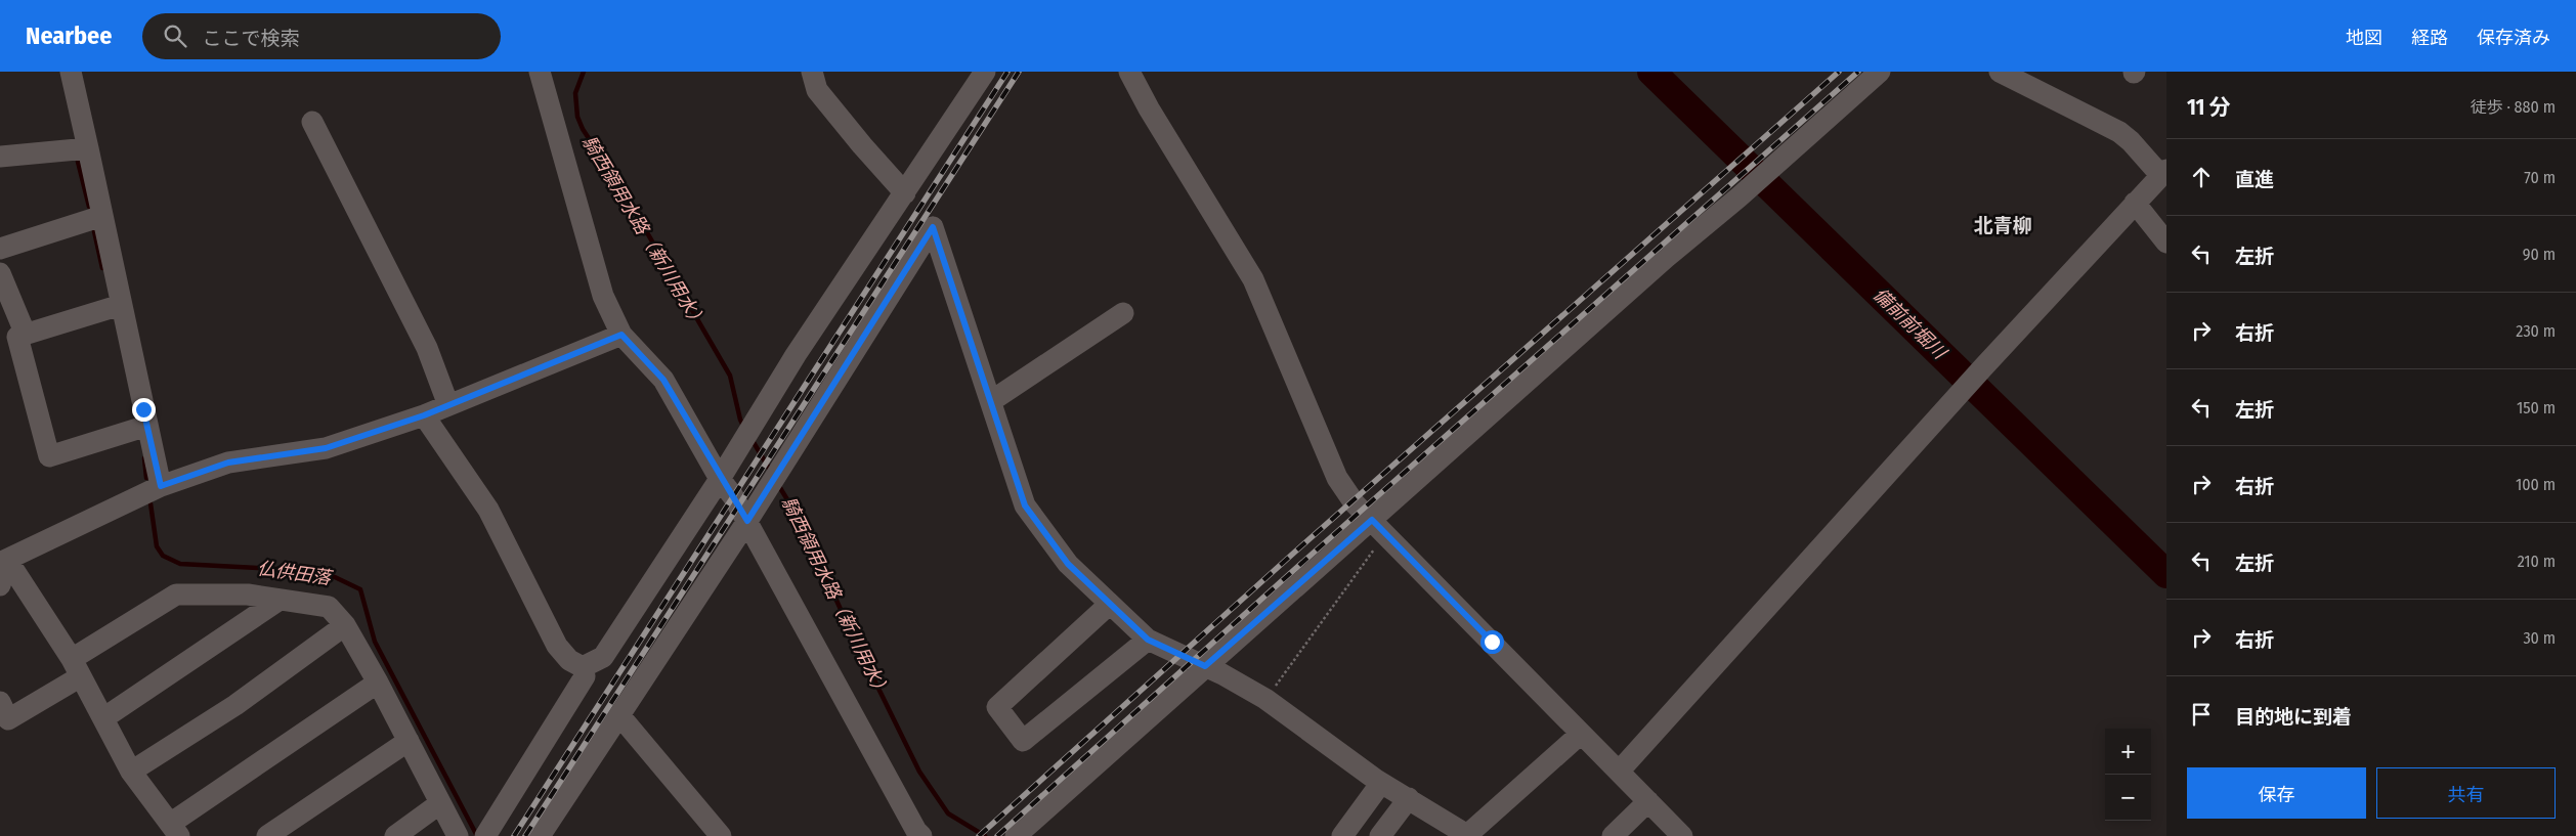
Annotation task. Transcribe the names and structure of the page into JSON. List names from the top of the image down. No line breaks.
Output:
{"districts":["北青柳"],"water":["騎西領用水路（新川用水）","備前前堀川","仏供田落"],"page":{"header":"Nearbee","search":"ここで検索","nav":["地図","経路","保存済み"],"heading":["11 分","徒歩 · 880 m"],"list":[["直進","70 m"],["左折","90 m"],["右折","230 m"],["左折","150 m"],["右折","100 m"],["左折","210 m"],["右折","30 m"],"目的地に到着"],"map_buttons":["+","−"],"buttons":["保存","共有"]}}
